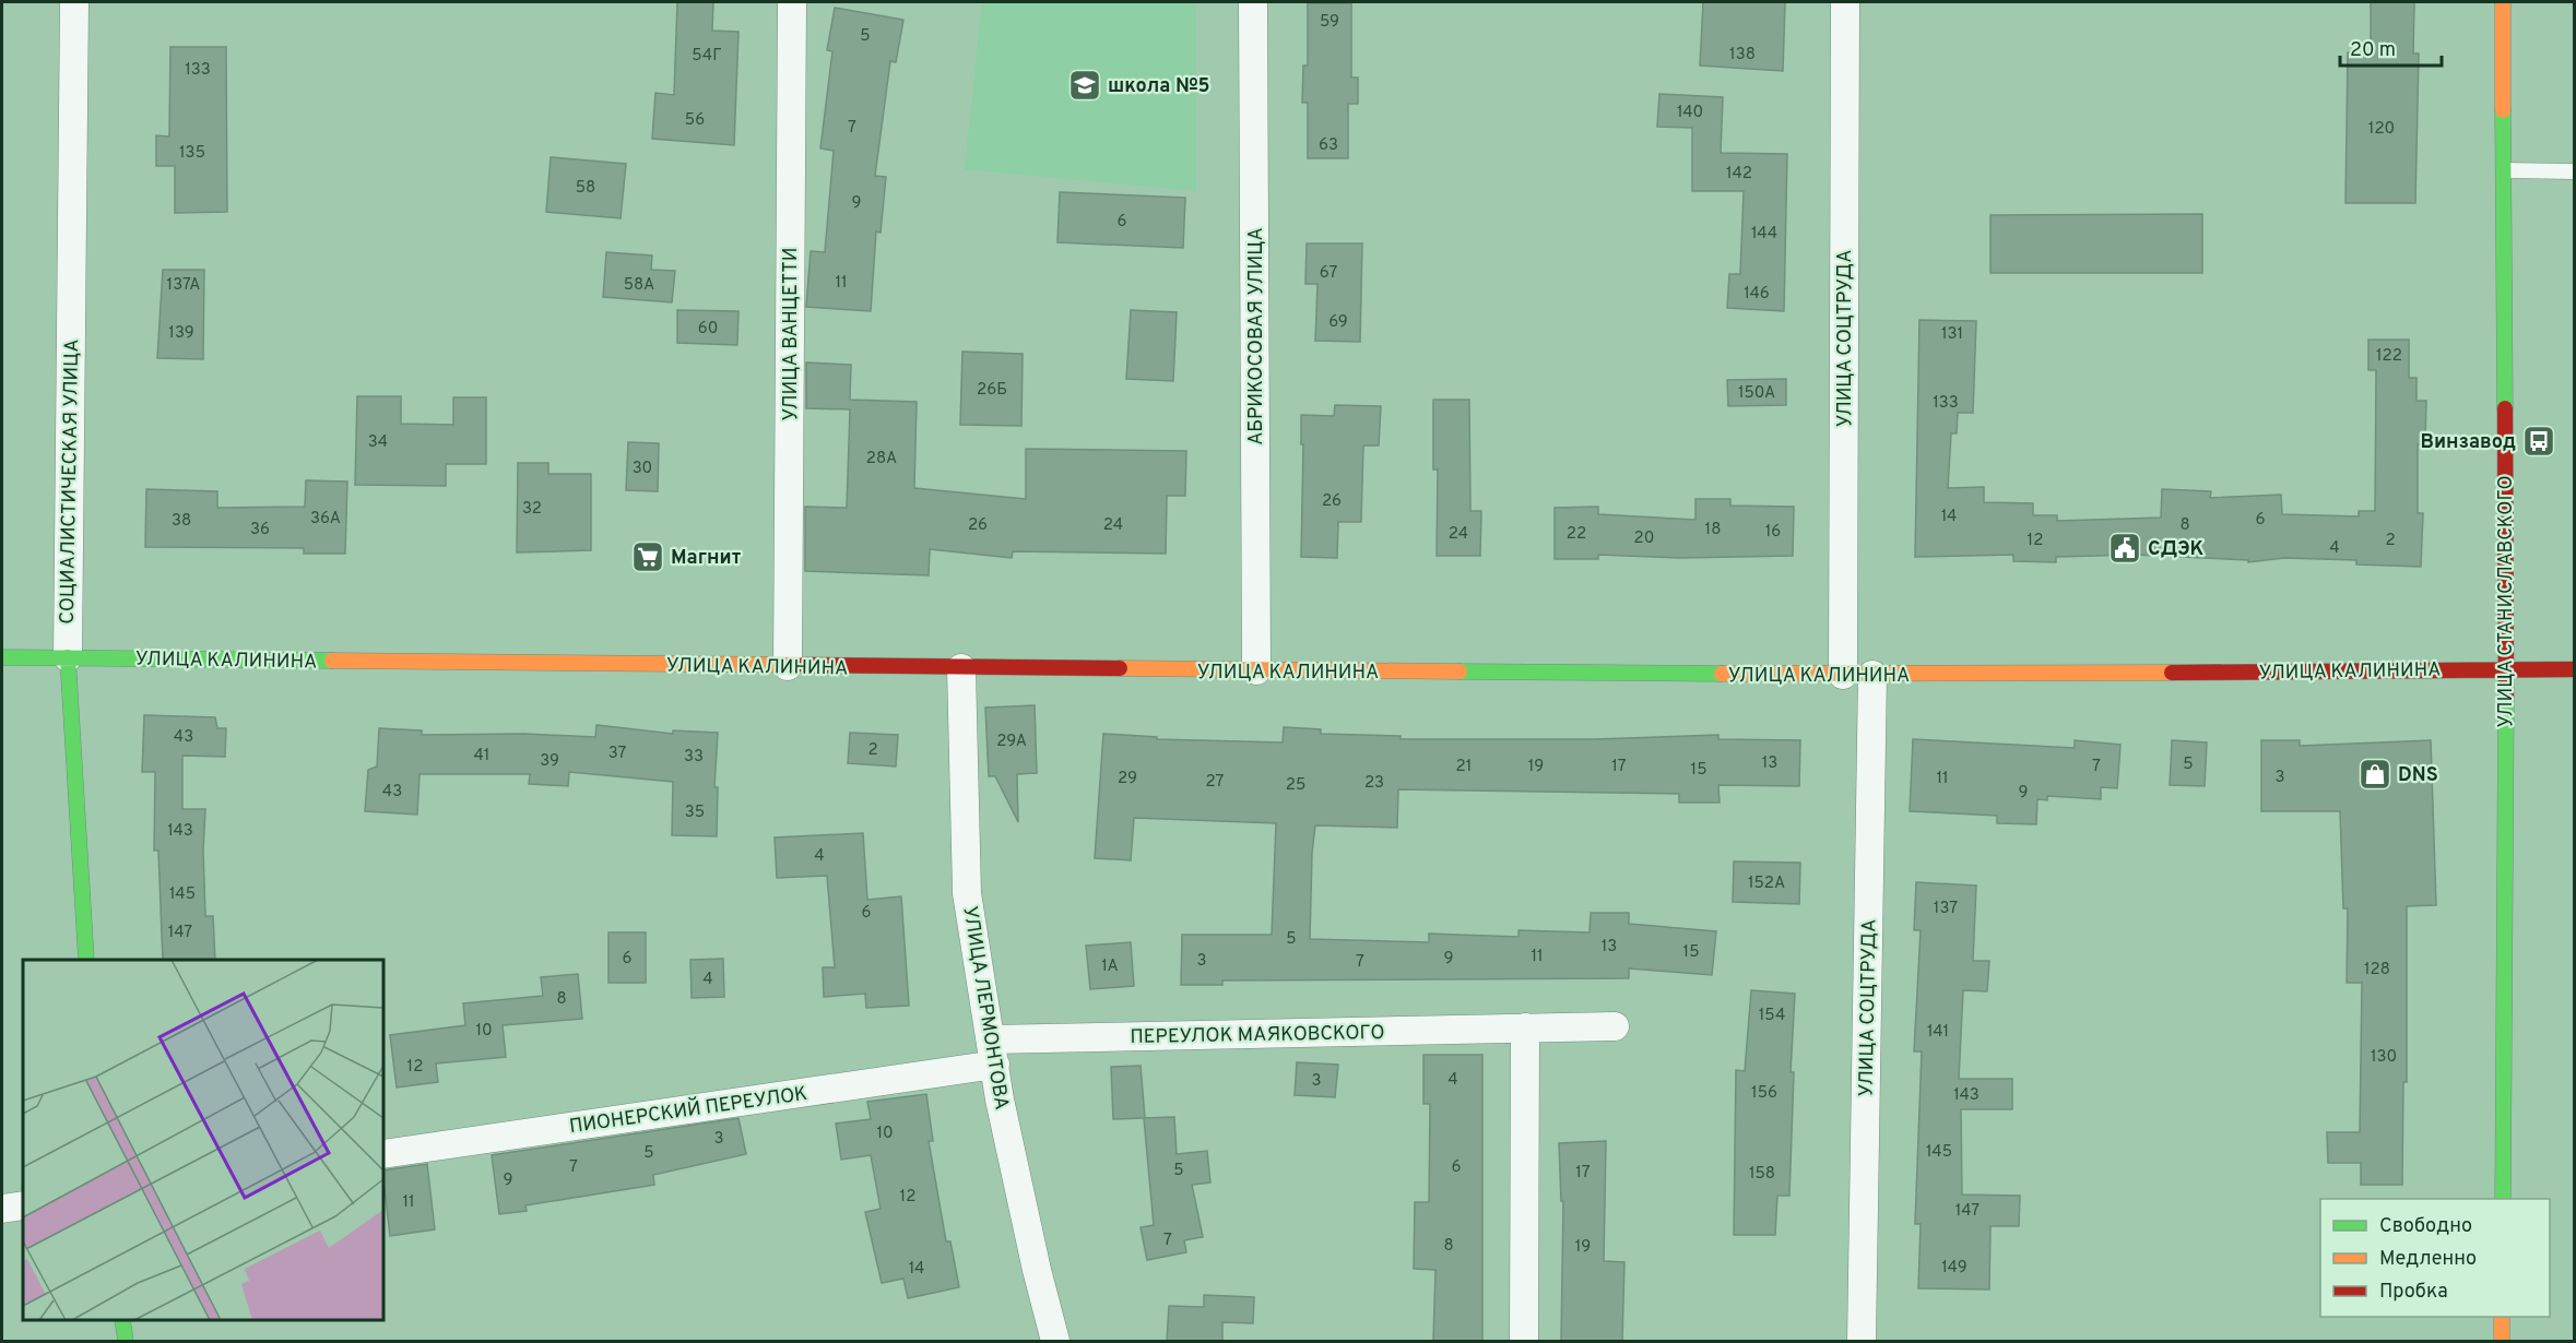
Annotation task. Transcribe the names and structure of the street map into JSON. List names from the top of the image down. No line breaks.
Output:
{"streets":{"main road":["СОЦИАЛИСТИЧЕСКАЯ УЛИЦА","УЛИЦА СТАНИСЛАВСКОГО","УЛИЦА КАЛИНИНА"],"street":["УЛИЦА ВАНЦЕТТИ","АБРИКОСОВАЯ УЛИЦА","УЛИЦА СОЦТРУДА","УЛИЦА ЛЕРМОНТОВА","ПЕРЕУЛОК МАЯКОВСКОГО","ПИОНЕРСКИЙ ПЕРЕУЛОК"]},"crossings":[["УЛИЦА ВАНЦЕТТИ","УЛИЦА КАЛИНИНА"],["АБРИКОСОВАЯ УЛИЦА","УЛИЦА КАЛИНИНА"],["УЛИЦА СОЦТРУДА","УЛИЦА КАЛИНИНА"],["СОЦИАЛИСТИЧЕСКАЯ УЛИЦА","УЛИЦА КАЛИНИНА"],["УЛИЦА СТАНИСЛАВСКОГО","УЛИЦА КАЛИНИНА"],["УЛИЦА КАЛИНИНА","УЛИЦА ЛЕРМОНТОВА"],["УЛИЦА ЛЕРМОНТОВА","ПЕРЕУЛОК МАЯКОВСКОГО"],["УЛИЦА ЛЕРМОНТОВА","ПИОНЕРСКИЙ ПЕРЕУЛОК"],["ПЕРЕУЛОК МАЯКОВСКОГО","ПИОНЕРСКИЙ ПЕРЕУЛОК"]],"places":{"school or university":["школа №5"],"bus stop":["Винзавод"],"public building":["СДЭК"],"supermarket":["Магнит"],"shop":["DNS"]},"house_numbers":["59","5","138","54Г","133","140","56","7","120","63","135","142","58","9","6","144","67","11","137А","58А","146","69","60","139","131","122","26Б","150А","133","34","28А","30","26","32","14","36А","6","38","26","24","8","36","18","16","24","22","20","12","2","4","43","29А","2","37","41","33","39","13","5","21","19","17","7","15","3","29","11","27","23","25","43","9","35","143","4","152А","145","137","6","147","5","13","15","11","6","9","3","7","1А","128","4","8","154","10","141","130","12","4","3","156","143","10","3","145","5","7","6","5","17","158","9","12","11","147","7","8","19","149","14"],"legend":["Свободно","Медленно","Пробка"],"scale_bar":"20 m"}
